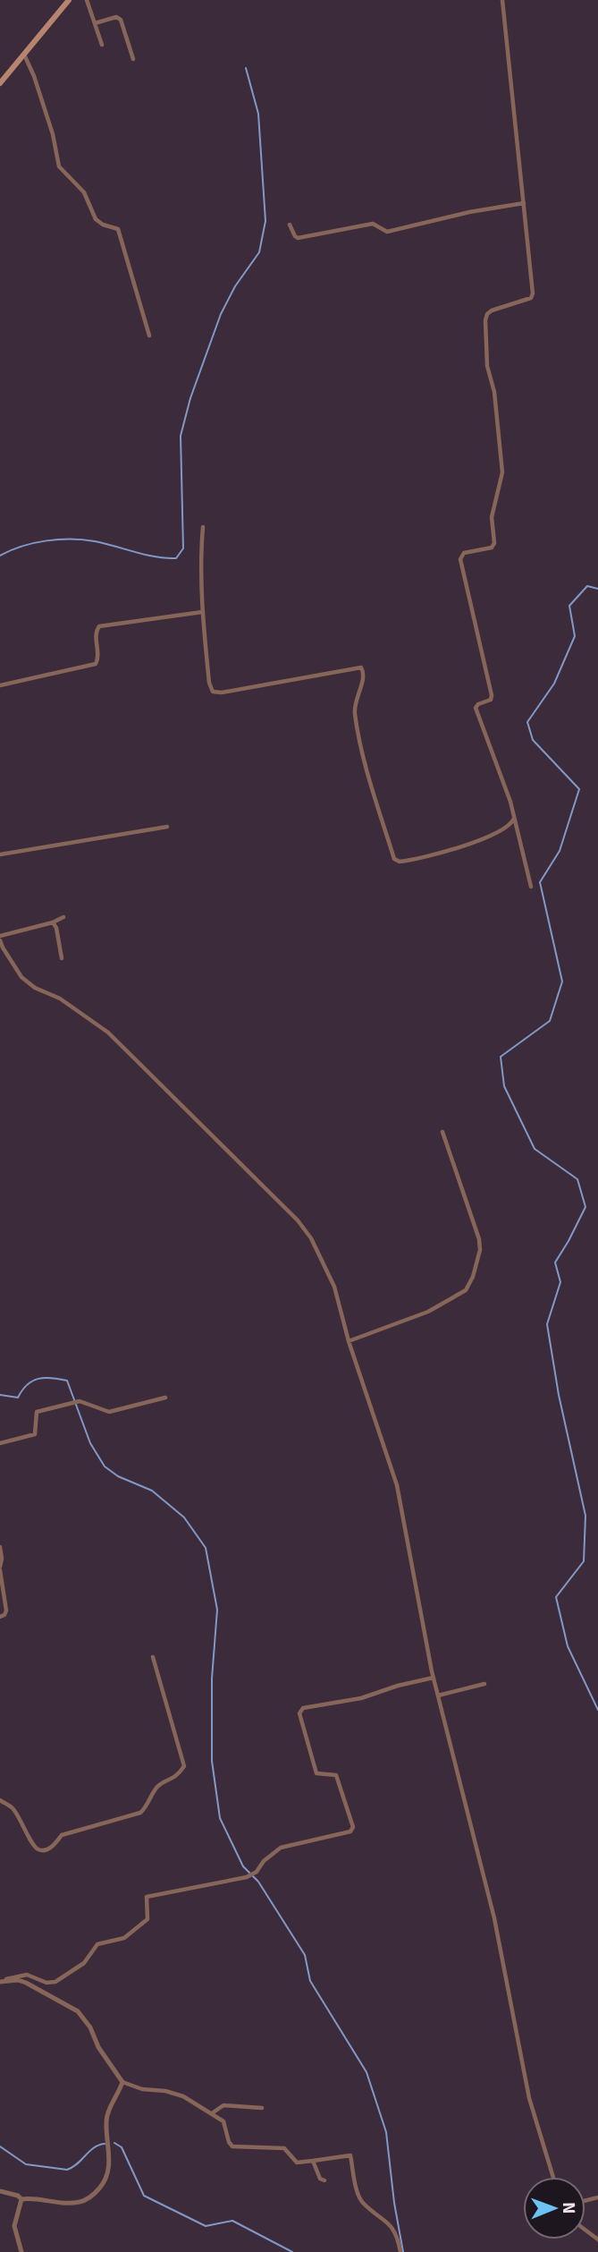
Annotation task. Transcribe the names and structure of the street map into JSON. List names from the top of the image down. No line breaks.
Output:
{"north":"right"}
